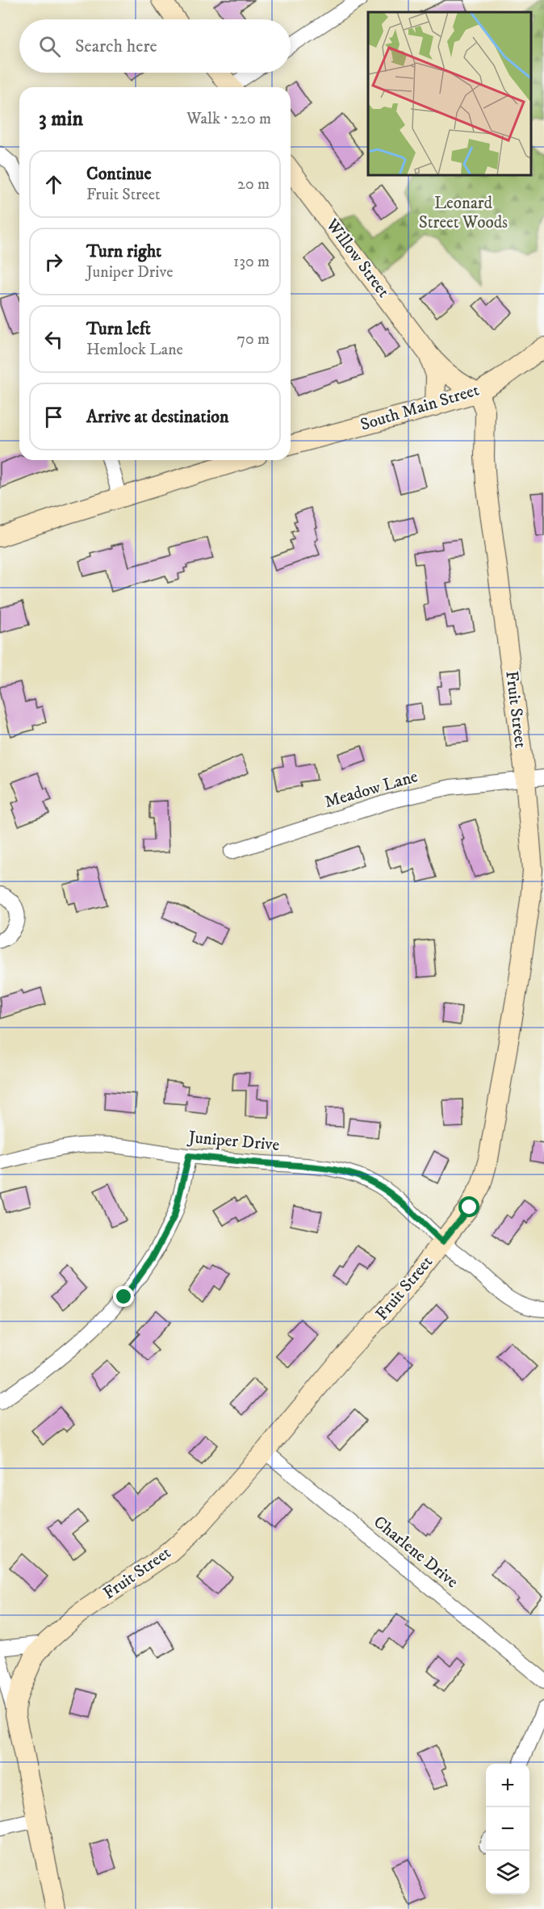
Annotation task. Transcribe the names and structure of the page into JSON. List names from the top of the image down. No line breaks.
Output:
{"streets":{"street":["Willow Street","South Main Street","Fruit Street","Meadow Lane","Juniper Drive","Charlene Drive"]},"crossings":[["South Main Street","Fruit Street"],["Fruit Street","Meadow Lane"],["Fruit Street","Juniper Drive"],["Fruit Street","Charlene Drive"]],"parks":["Leonard Street Woods"],"page":{"search":"Search here","heading":["3 min","Walk · 220 m"],"list":[["Continue","Fruit Street","20 m"],["Turn right","Juniper Drive","130 m"],["Turn left","Hemlock Lane","70 m"],"Arrive at destination"],"map_buttons":["+","−"]}}
